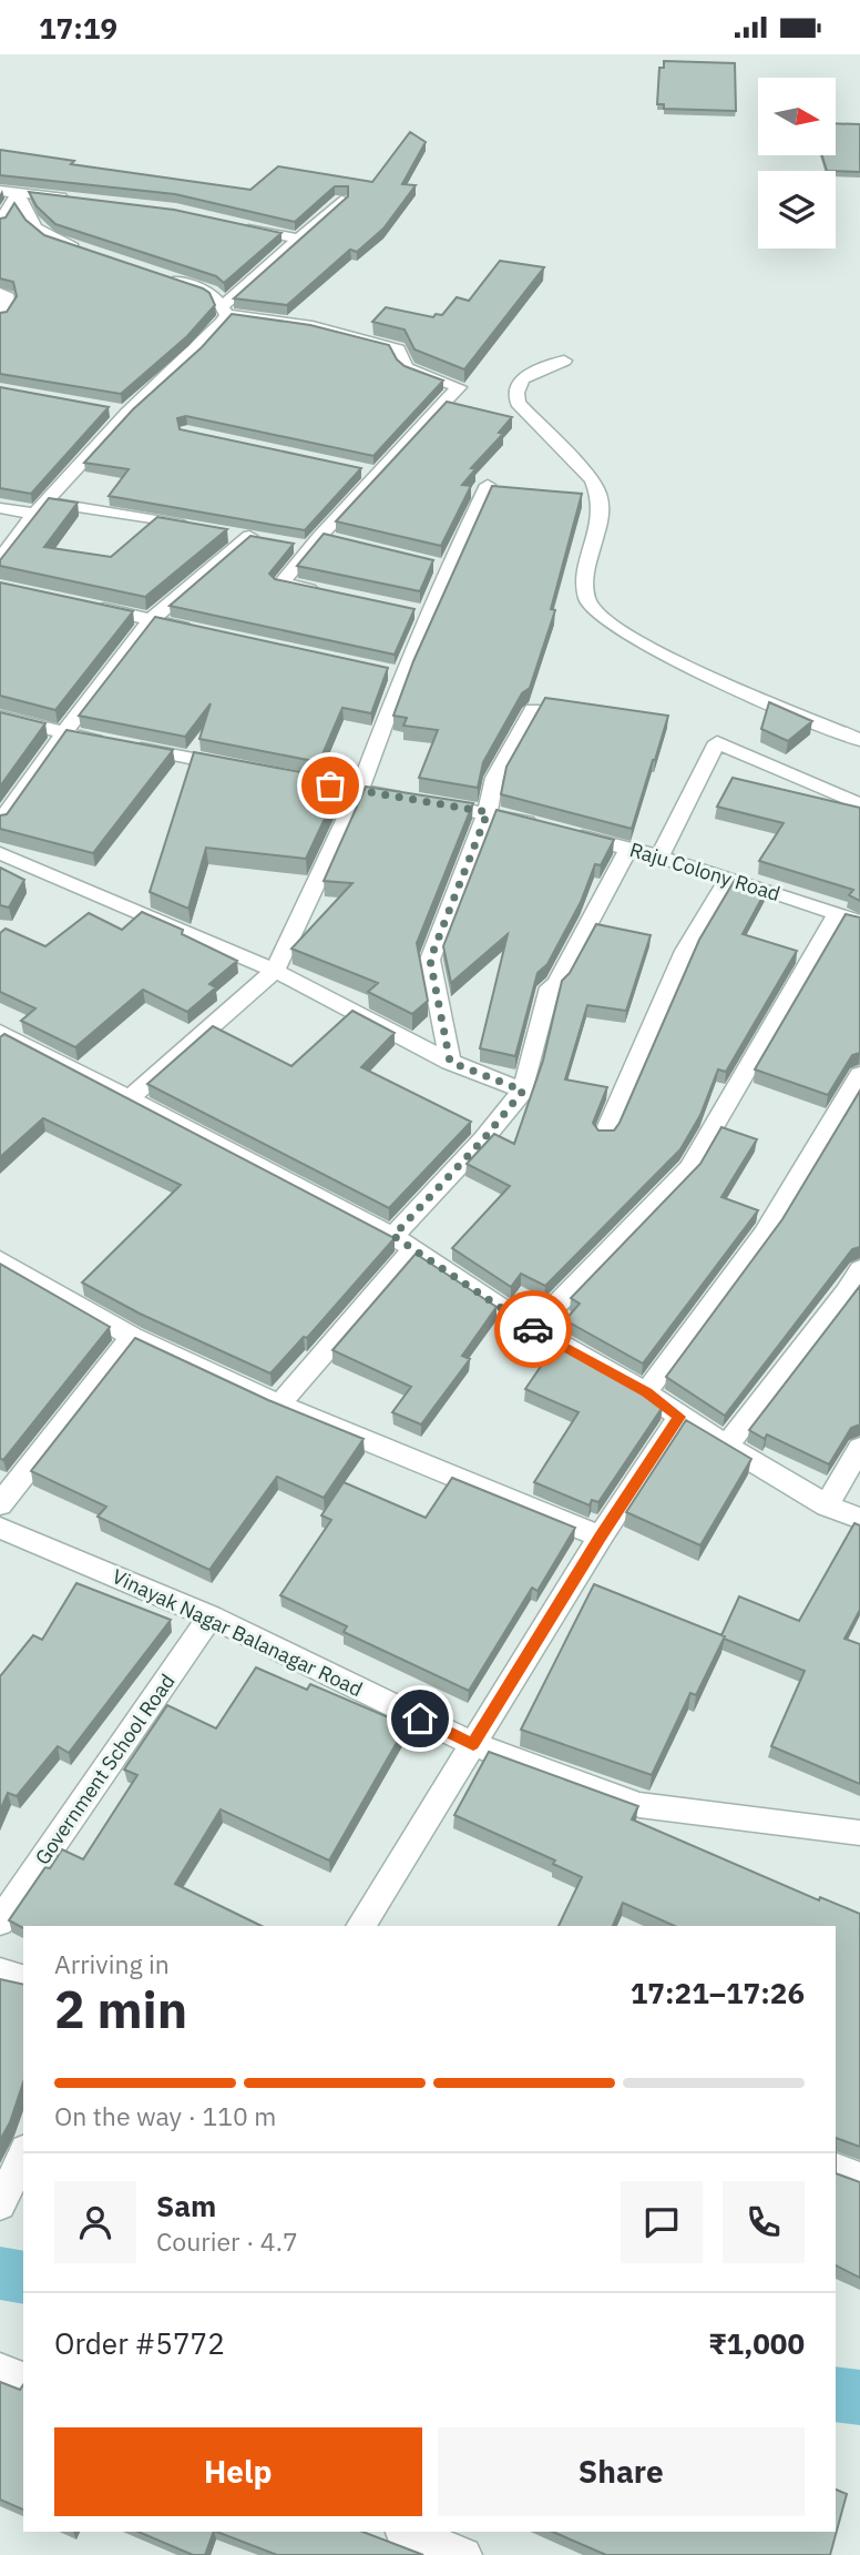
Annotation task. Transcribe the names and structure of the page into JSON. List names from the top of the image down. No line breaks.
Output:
{"streets":{"street":["Raju Colony Road","Vinayak Nagar Balanagar Road","Government School Road"]},"crossings":[["Vinayak Nagar Balanagar Road","Government School Road"]],"north":"right","page":{"status":"17:19","heading":["2 min","Arriving in","17:21–17:26"],"panel":["Sam","Courier · 4.7","Order #5772","₹1,000"],"bar":"On the way · 110 m","buttons":["Help","Share"]}}
